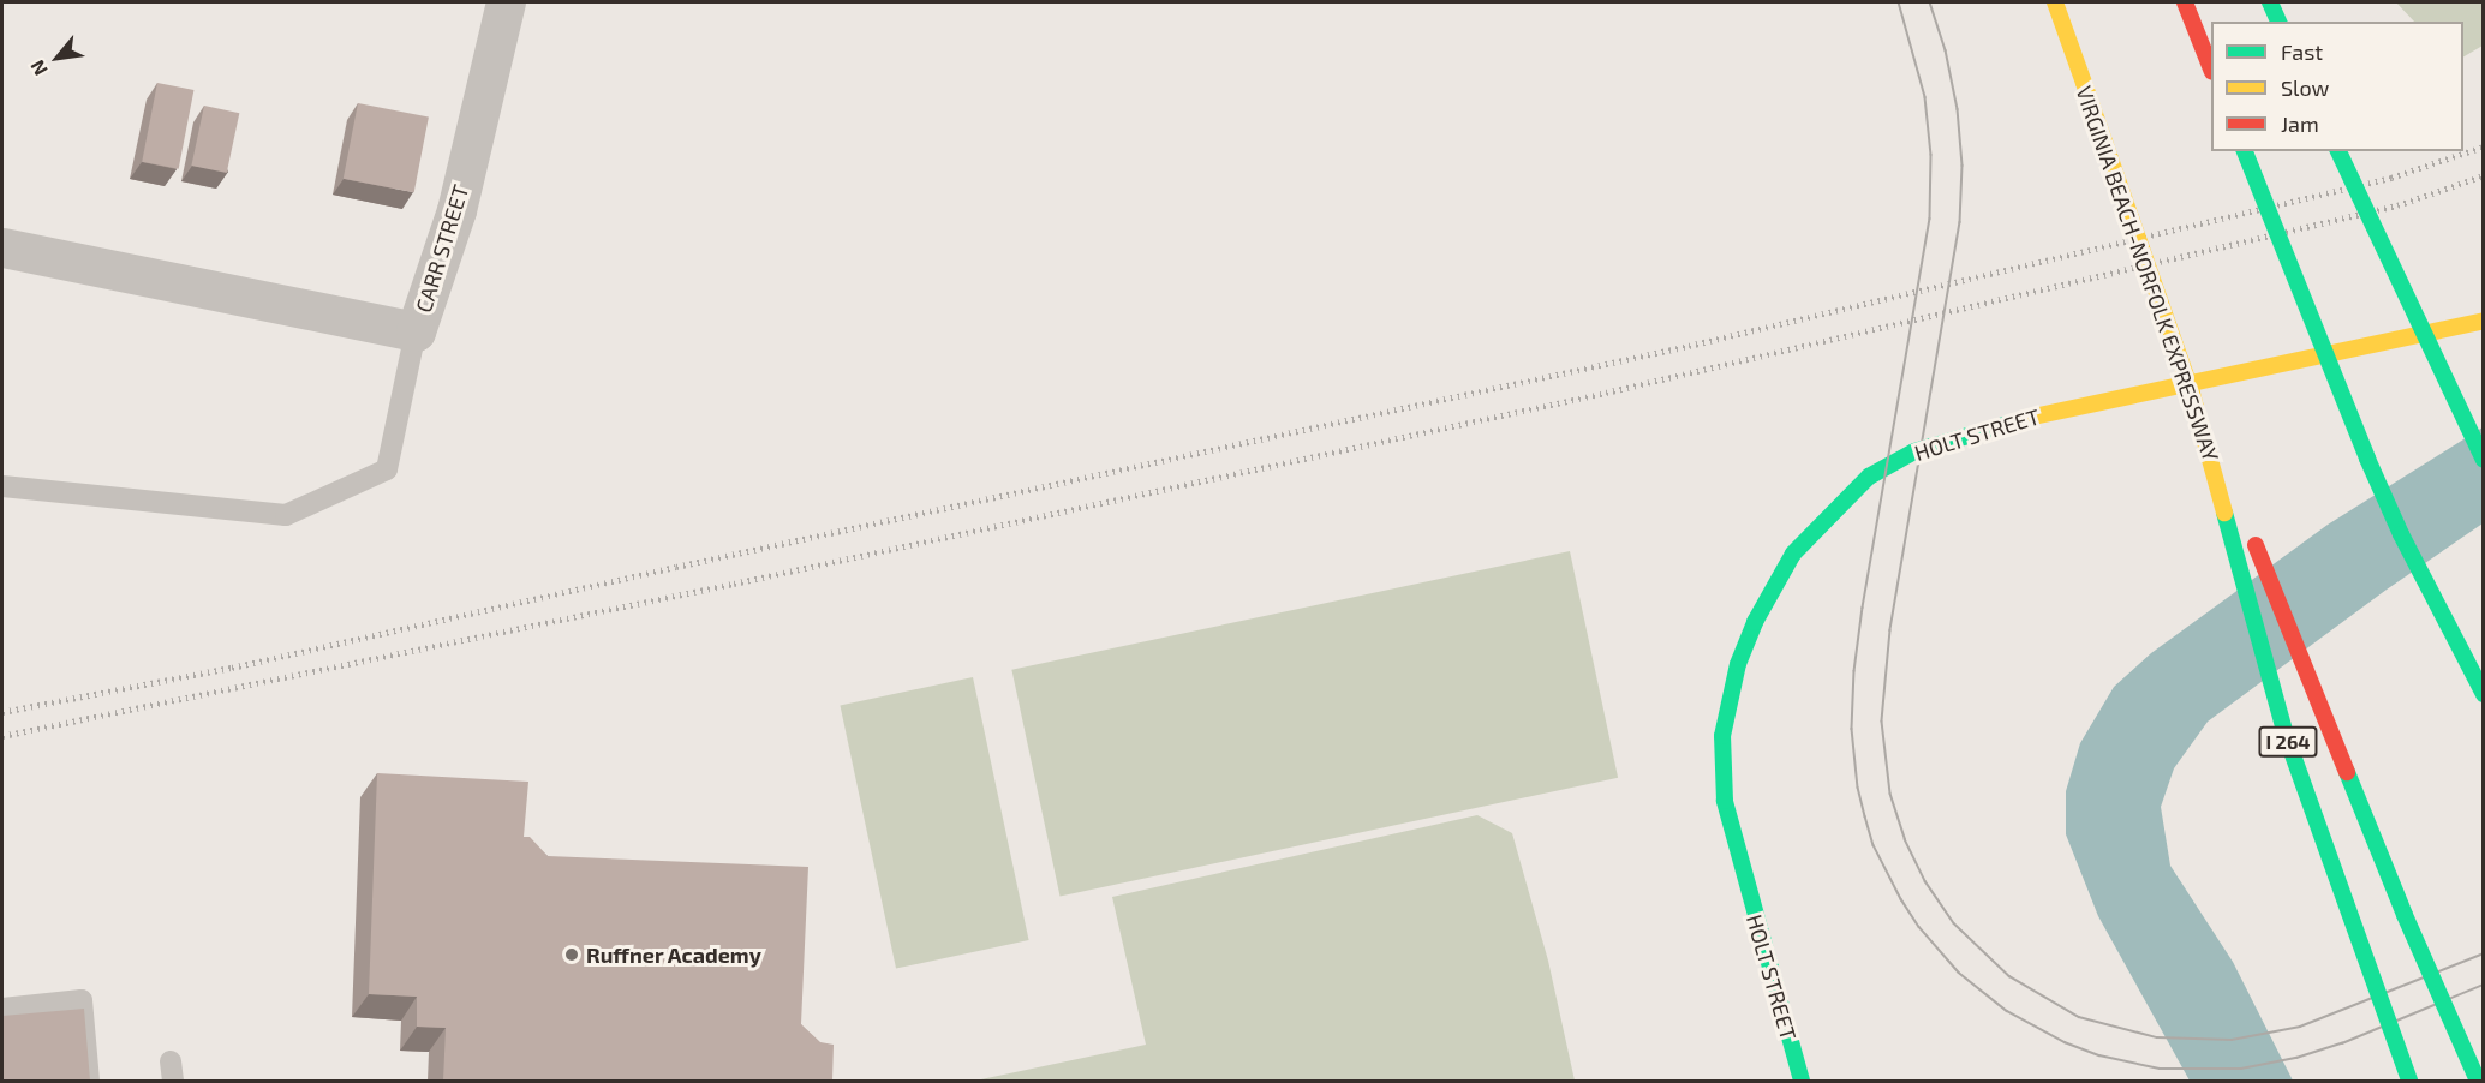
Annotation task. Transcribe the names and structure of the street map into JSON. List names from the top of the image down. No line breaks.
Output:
{"streets":{"main road":["VIRGINIA BEACH-NORFOLK EXPRESSWAY","HOLT STREET","I 264"],"street":["CARR STREET"]},"places":["Ruffner Academy"],"legend":["Fast","Slow","Jam"],"north":"bottom left"}
